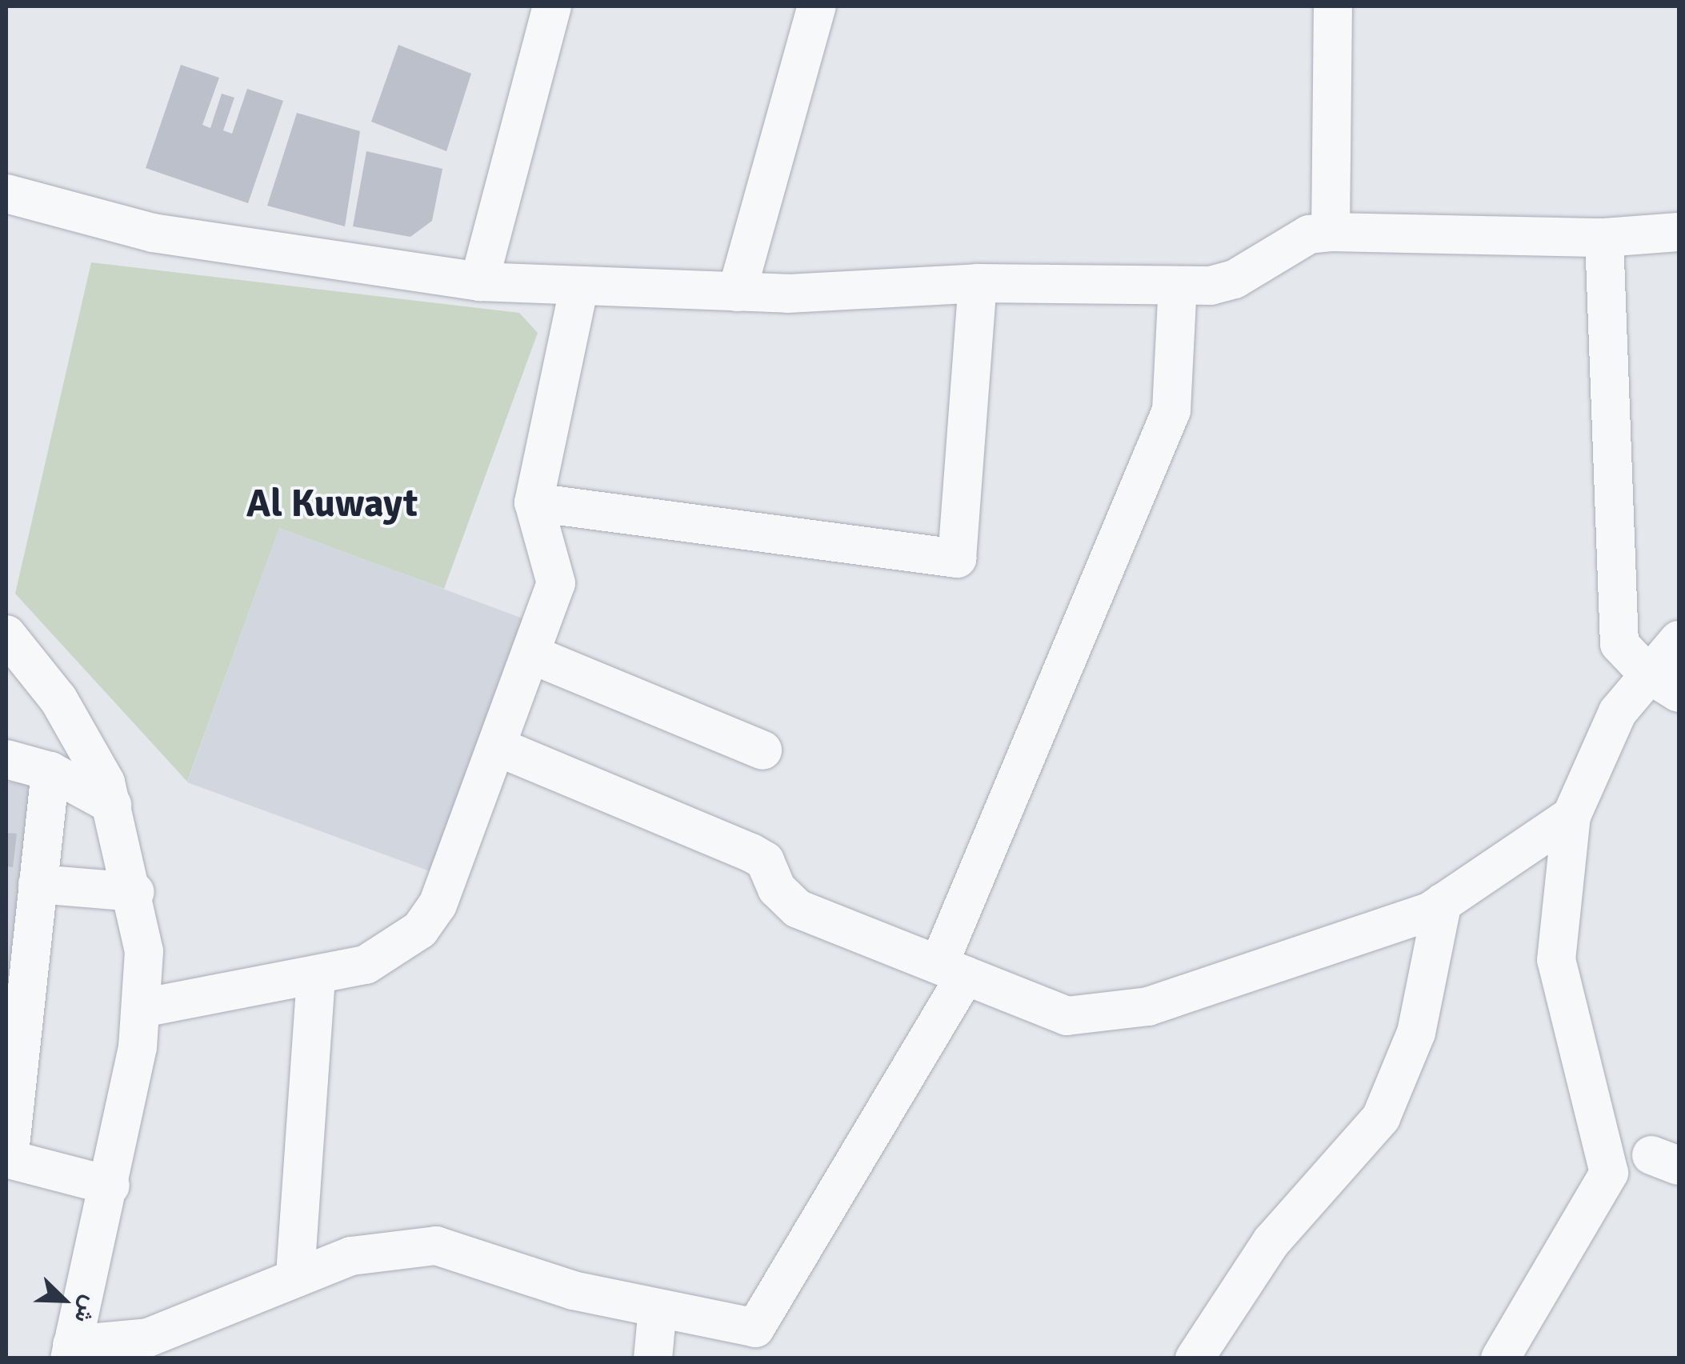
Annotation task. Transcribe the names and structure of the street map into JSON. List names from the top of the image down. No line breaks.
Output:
{"districts":["Al Kuwayt"],"north":"bottom right"}
